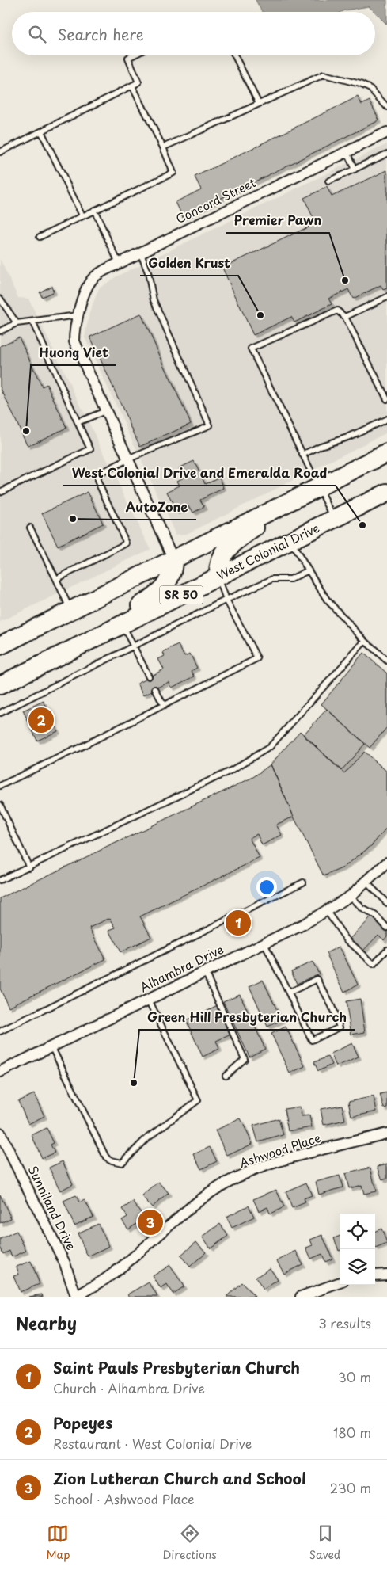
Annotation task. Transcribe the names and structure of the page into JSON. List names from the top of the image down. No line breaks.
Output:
{"streets":{"highway":["West Colonial Drive","SR 50"],"street":["Concord Street","Alhambra Drive","Ashwood Place","Sunniland Drive"]},"crossings":[["Concord Street","SR 50"],["Ashwood Place","Sunniland Drive"]],"places":["Premier Pawn","Golden Krust","Huong Viet","AutoZone","West Colonial Drive and Emeralda Road","Green Hill Presbyterian Church"],"page":{"search":"Search here","pins":["2","1","3"],"heading":["Nearby","3 results"],"list":[{"mark":"1","name":"Saint Pauls Presbyterian Church","note":"Church · Alhambra Drive","value":"30 m"},{"mark":"2","name":"Popeyes","note":"Restaurant · West Colonial Drive","value":"180 m"},{"mark":"3","name":"Zion Lutheran Church and School","note":"School · Ashwood Place","value":"230 m"}],"nav":["Map","Directions","Saved"]}}
